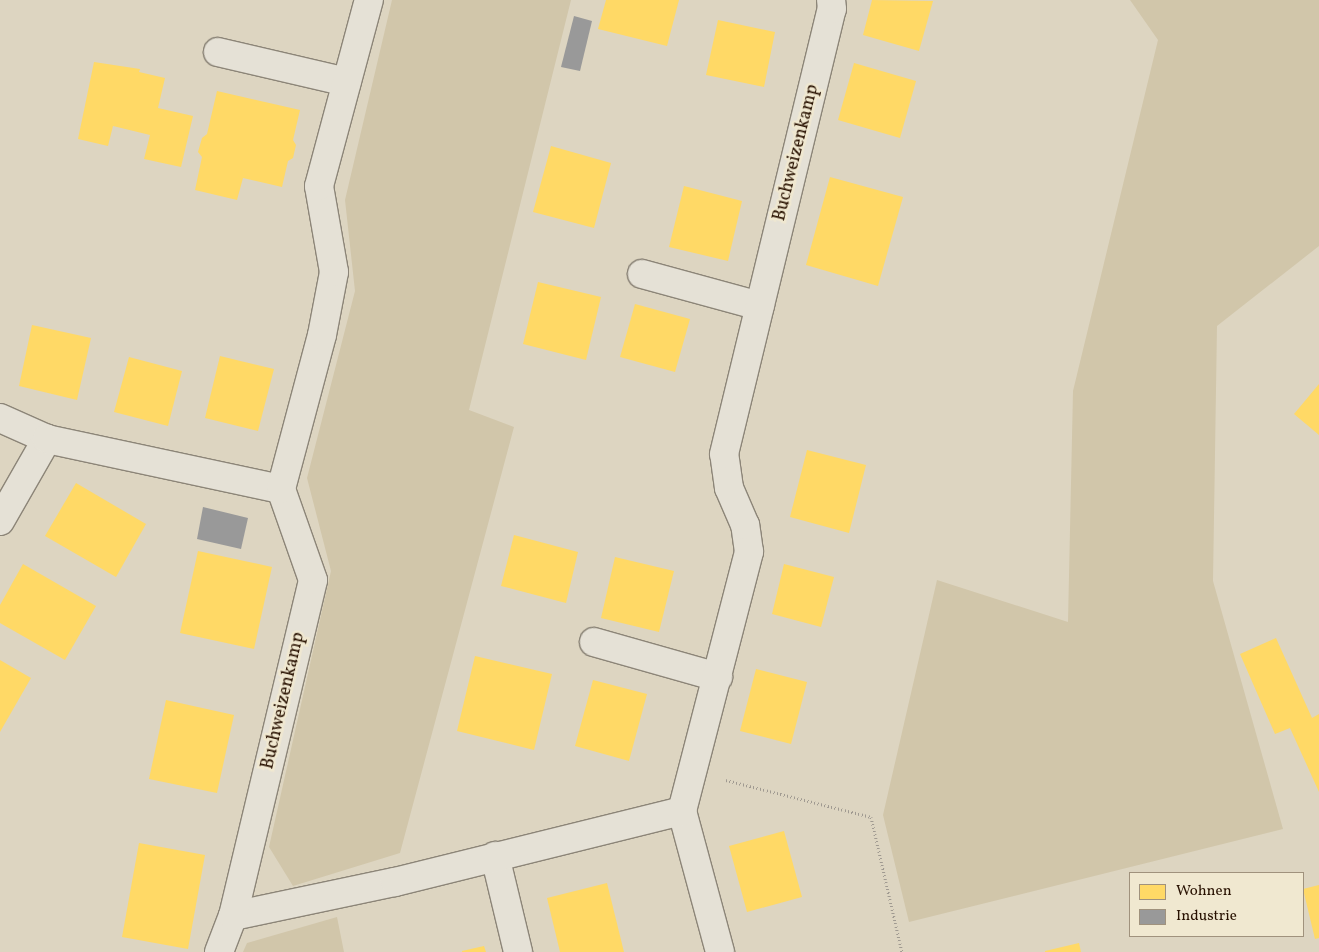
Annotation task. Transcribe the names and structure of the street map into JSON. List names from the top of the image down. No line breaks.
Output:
{"streets":{"street":["Buchweizenkamp"]},"legend":["Wohnen","Industrie"]}
